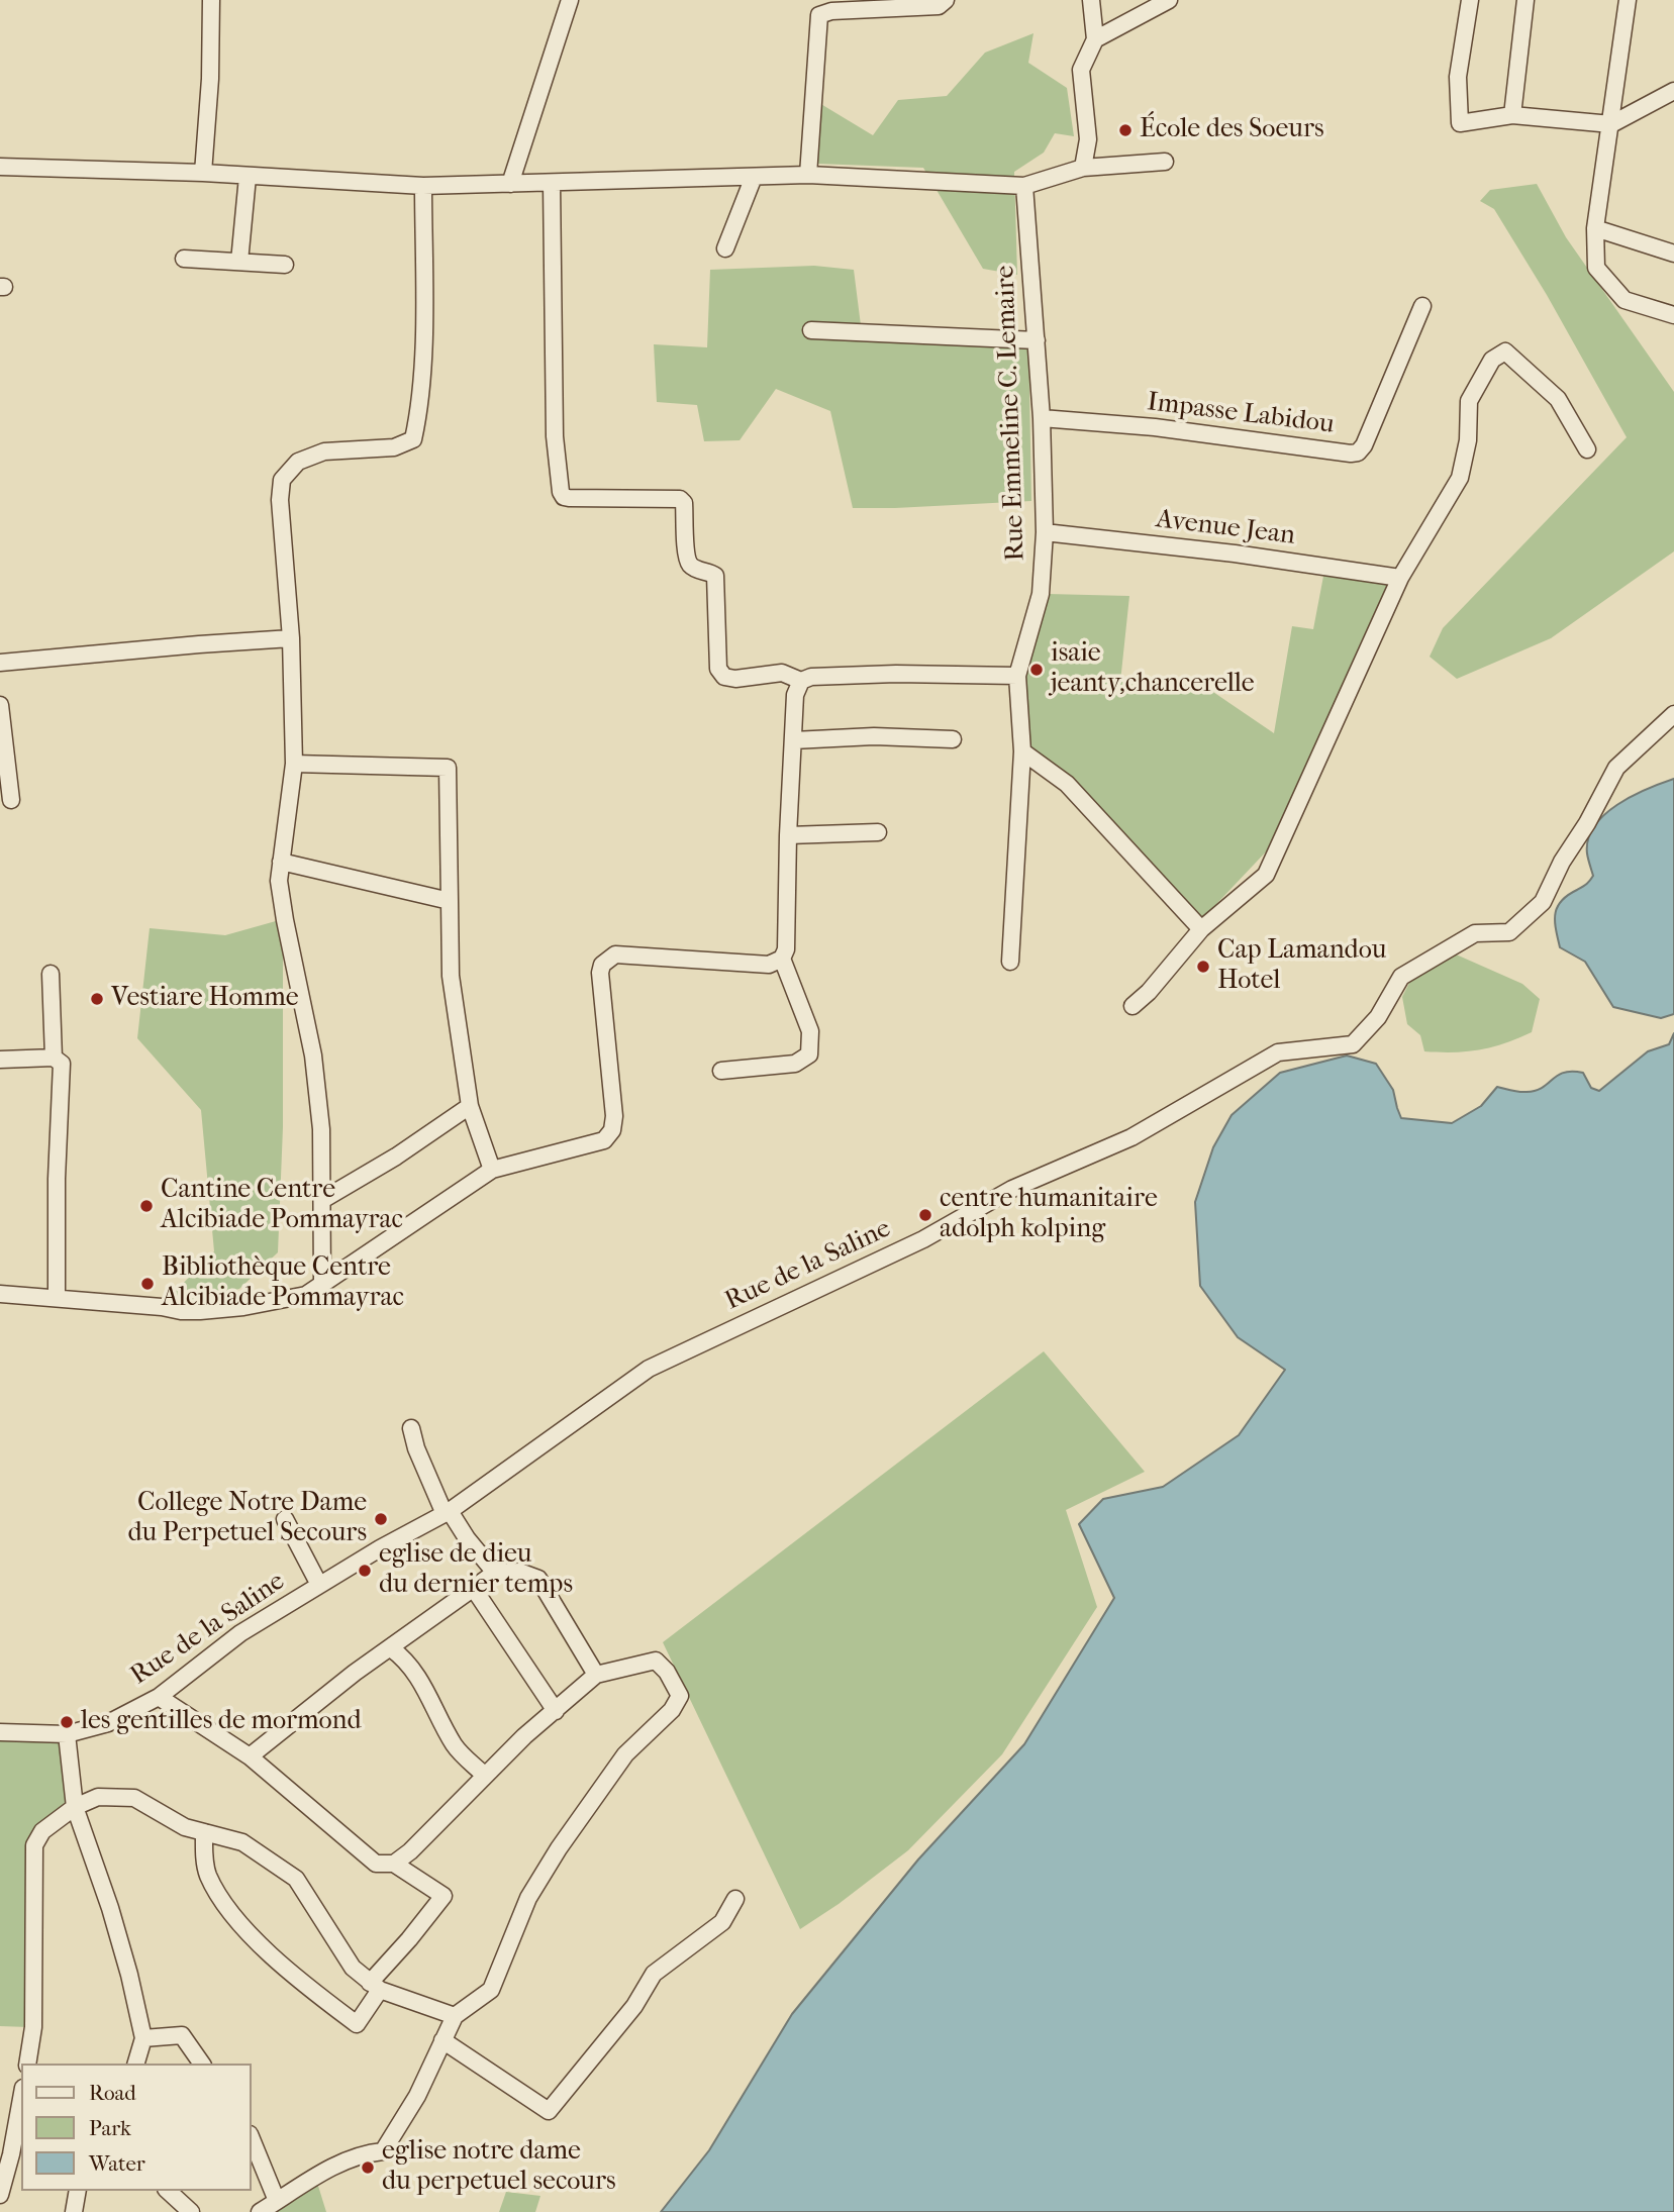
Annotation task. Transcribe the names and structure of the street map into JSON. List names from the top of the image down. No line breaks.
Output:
{"streets":{"street":["Rue Emmeline C. Lemaire","Impasse Labidou","Avenue Jean","Rue de la Saline"]},"crossings":[["Rue Emmeline C. Lemaire","Impasse Labidou"],["Rue Emmeline C. Lemaire","Avenue Jean"]],"places":["École des Soeurs","isaie jeanty,chancerelle","Cap Lamandou Hotel","Vestiare Homme","Cantine Centre Alcibiade Pommayrac","centre humanitaire adolph kolping","Bibliothèque Centre Alcibiade Pommayrac","College Notre Dame du Perpetuel Secours","eglise de dieu du dernier temps","les gentilles de mormond","eglise notre dame du perpetuel secours"],"legend":["Road","Park","Water"]}
